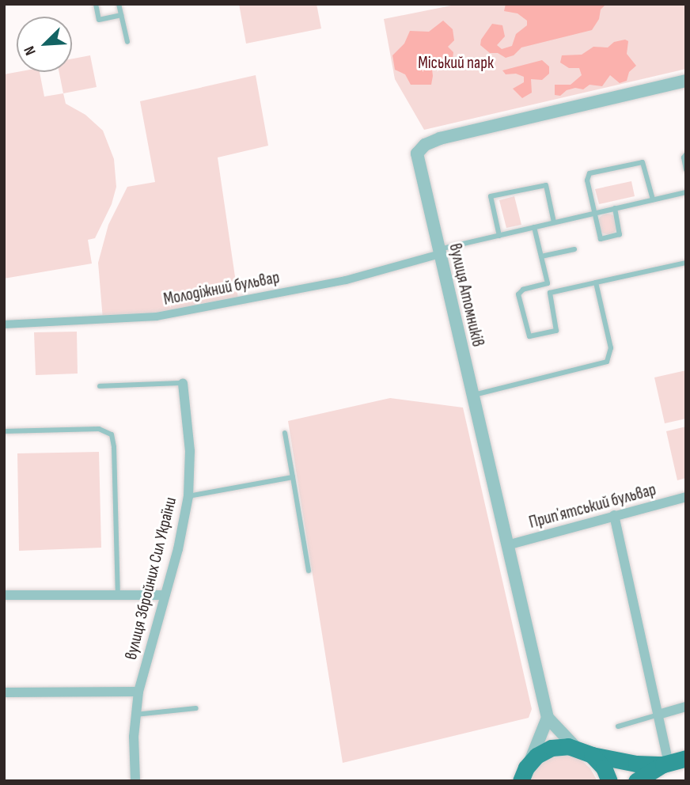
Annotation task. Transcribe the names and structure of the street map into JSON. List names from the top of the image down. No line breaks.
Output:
{"streets":{"street":["Молодіжний бульвар","вулиця Атомників","Припʼятський бульвар","вулиця Збройних Сил України"]},"crossings":[["Молодіжний бульвар","вулиця Атомників"],["вулиця Атомників","Припʼятський бульвар"]],"parks":["Міський парк"],"north":"bottom left"}
